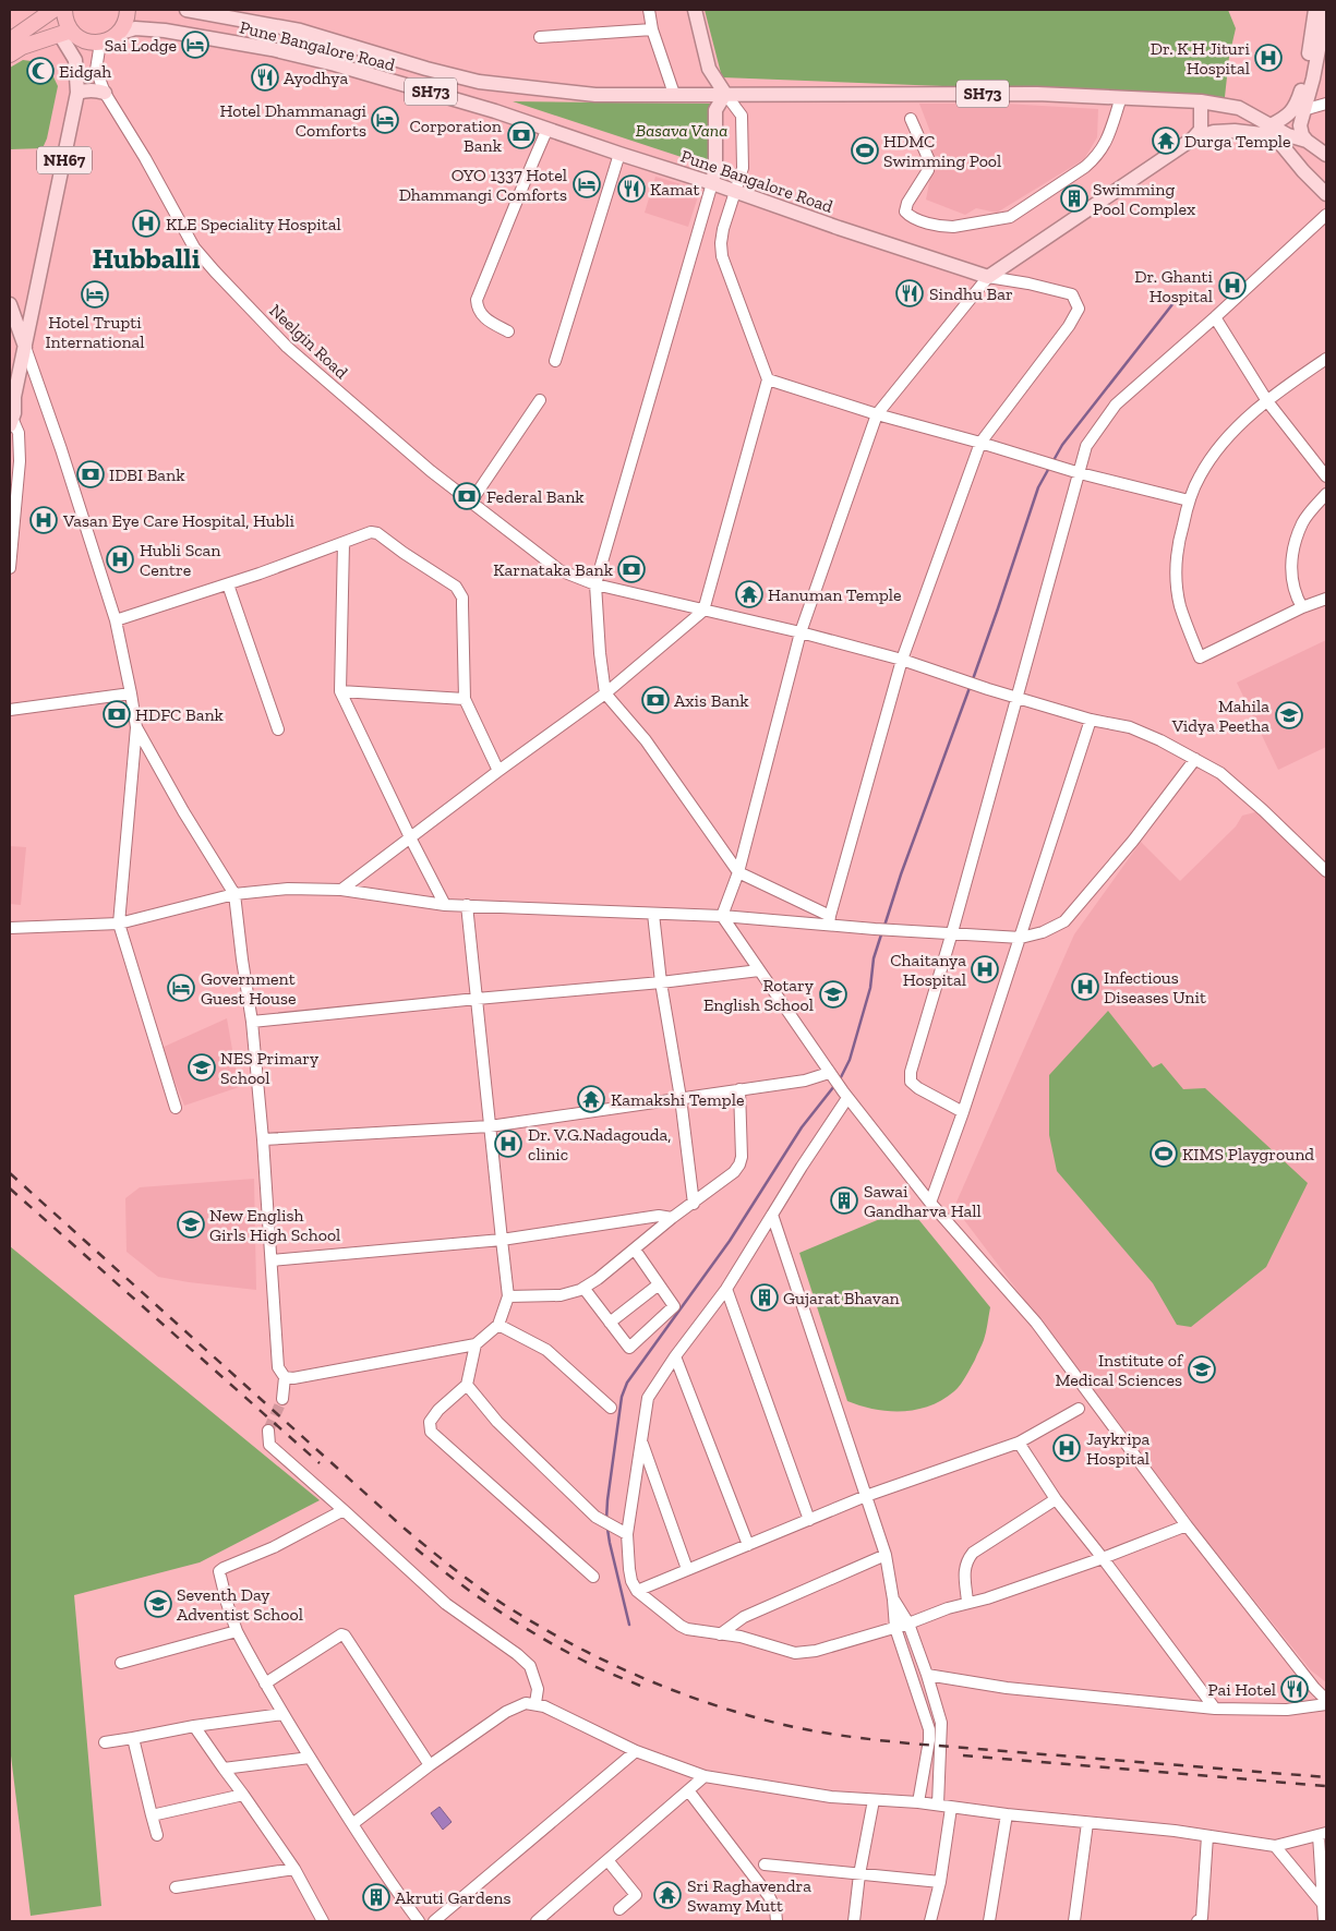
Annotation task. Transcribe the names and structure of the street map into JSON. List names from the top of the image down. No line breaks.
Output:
{"streets":{"highway":["NH67"],"main road":["Pune Bangalore Road","SH73"],"street":["Neelgin Road"]},"crossings":[["Pune Bangalore Road","SH73"]],"districts":["Hubballi"],"parks":["Basava Vana"],"places":{"hotel":["Sai Lodge","Hotel Dhammanagi Comforts","OYO 1337 Hotel Dhammangi Comforts","Hotel Trupti International","Government Guest House"],"hospital":["Dr. K H Jituri Hospital","KLE Speciality Hospital","Dr. Ghanti Hospital","Vasan Eye Care Hospital, Hubli","Hubli Scan Centre","Chaitanya Hospital","Infectious Diseases Unit","Dr. V.G.Nadagouda, clinic","Jaykripa Hospital"],"mosque":["Eidgah"],"restaurant":["Ayodhya","Kamat","Sindhu Bar","Pai Hotel"],"bank":["Corporation Bank","IDBI Bank","Federal Bank","Karnataka Bank","Axis Bank","HDFC Bank"],"temple":["Durga Temple","Hanuman Temple","Kamakshi Temple","Sri Raghavendra Swamy Mutt"],"sports":["HDMC Swimming Pool","KIMS Playground"],"building":["Swimming Pool Complex","Sawai Gandharva Hall","Gujarat Bhavan","Akruti Gardens"],"school or university":["Mahila Vidya Peetha","Rotary English School","NES Primary School","New English Girls High School","Institute of Medical Sciences","Seventh Day Adventist School"]}}
